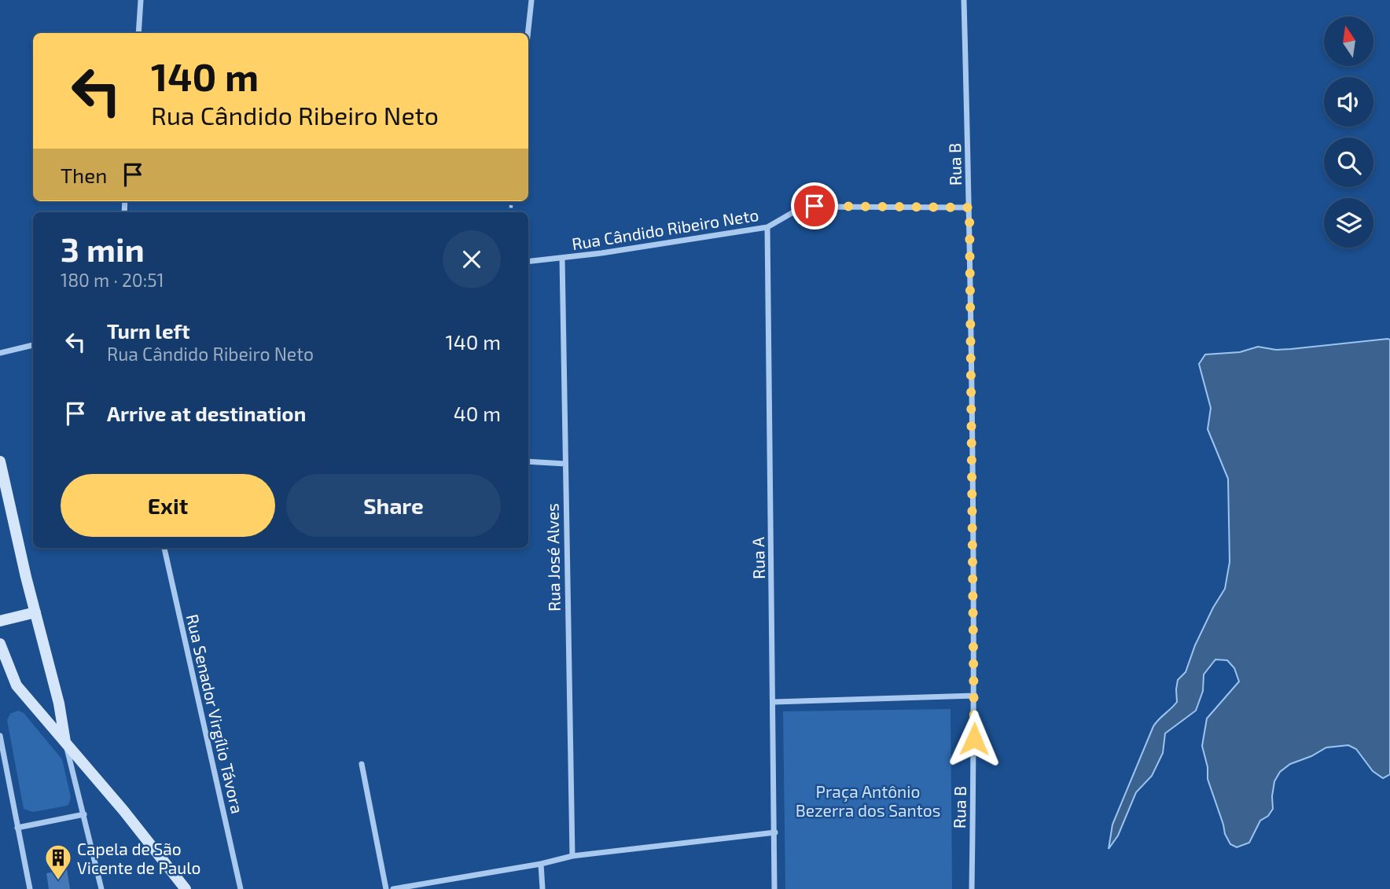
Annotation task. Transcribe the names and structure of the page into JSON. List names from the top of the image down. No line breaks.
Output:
{"streets":{"street":["Rua B","Rua Cândido Ribeiro Neto","Rua José Alves","Rua A","Rua Senador Virgílio Távora"]},"crossings":[["Rua B","Rua Cândido Ribeiro Neto"],["Rua Cândido Ribeiro Neto","Rua José Alves"],["Rua Cândido Ribeiro Neto","Rua A"]],"parks":["Praça Antônio Bezerra dos Santos"],"places":{"building":["Capela de São Vicente de Paulo"]},"north":"top","page":{"turn":["140 m","Rua Cândido Ribeiro Neto"],"then":"Then","heading":["3 min","180 m · 20:51"],"list":[{"name":"Turn left","note":"Rua Cândido Ribeiro Neto","value":"140 m"},{"name":"Arrive at destination","value":"40 m"}],"buttons":["Exit","Share"]}}
